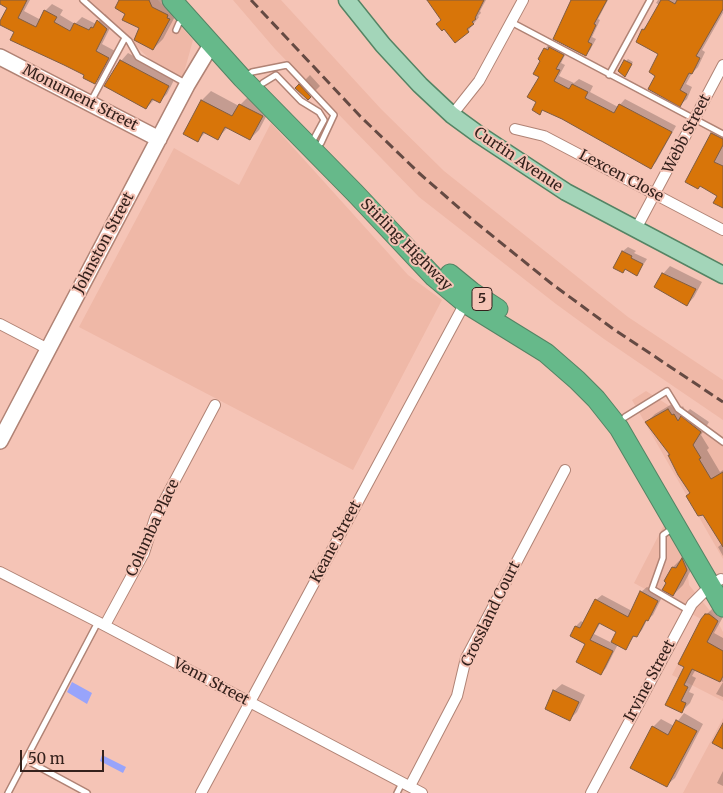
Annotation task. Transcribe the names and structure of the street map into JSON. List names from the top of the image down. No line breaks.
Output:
{"streets":{"highway":["Stirling Highway","5"],"main road":["Curtin Avenue"],"street":["Monument Street","Webb Street","Lexcen Close","Johnston Street","Columba Place","Keane Street","Crossland Court","Irvine Street","Venn Street"]},"crossings":[["Monument Street","Johnston Street"],["Webb Street","Curtin Avenue"],["Webb Street","Lexcen Close"],["Johnston Street","Stirling Highway"],["Stirling Highway","Keane Street"],["Stirling Highway","Irvine Street"],["Columba Place","Venn Street"],["Keane Street","Venn Street"],["Crossland Court","Venn Street"]],"scale_bar":"50 m"}
